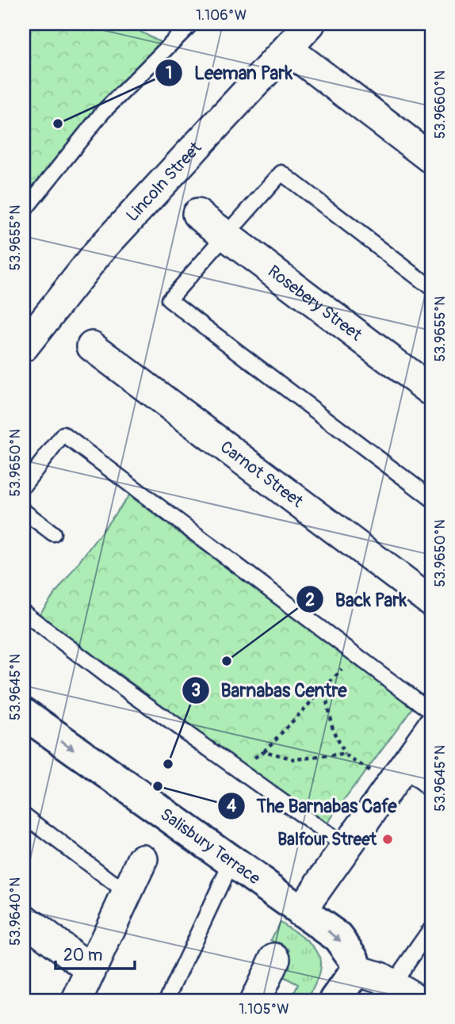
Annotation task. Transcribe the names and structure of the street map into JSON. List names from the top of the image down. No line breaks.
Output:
{"streets":{"street":["Lincoln Street","Rosebery Street","Carnot Street","Salisbury Terrace"]},"places":["Leeman Park","Back Park","Barnabas Centre","The Barnabas Cafe","Balfour Street"],"scale_bar":"20 m","coordinates":["1.106°W","53.9660°N","53.9655°N","53.9650°N","53.9645°N","53.9640°N","1.105°W"]}
